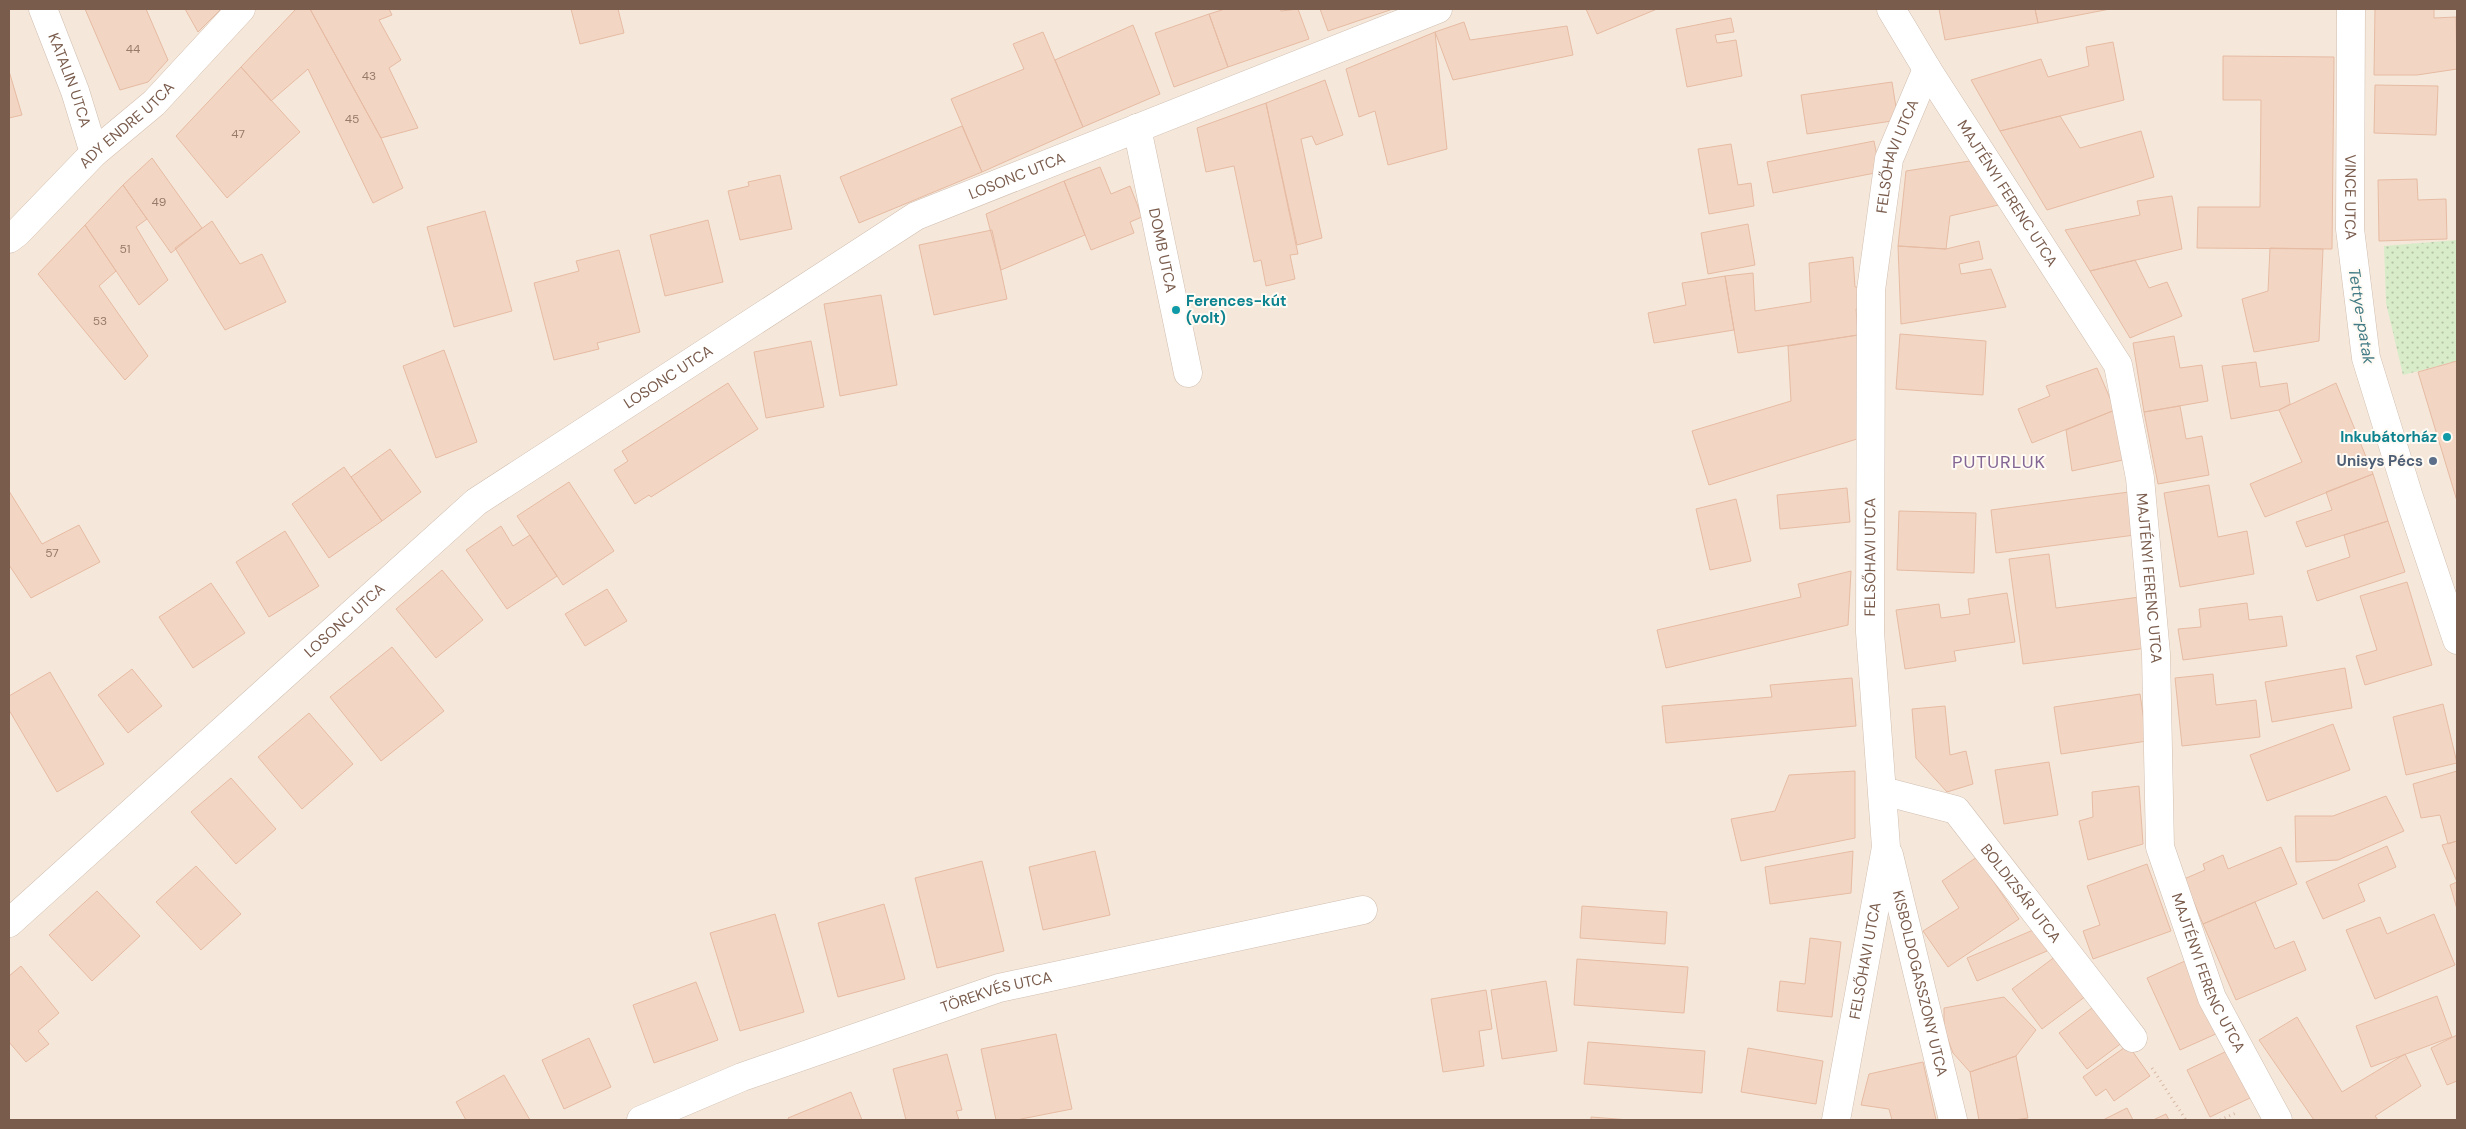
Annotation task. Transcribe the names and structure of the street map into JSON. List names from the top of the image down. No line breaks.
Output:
{"streets":{"street":["KATALIN UTCA","ADY ENDRE UTCA","FELSŐHAVI UTCA","LOSONC UTCA","MAJTÉNYI FERENC UTCA","VINCE UTCA","DOMB UTCA","BOLDIZSÁR UTCA","KISBOLDOGASSZONY UTCA","TÖREKVÉS UTCA"]},"crossings":[["KATALIN UTCA","ADY ENDRE UTCA"],["FELSŐHAVI UTCA","MAJTÉNYI FERENC UTCA"],["FELSŐHAVI UTCA","BOLDIZSÁR UTCA"],["FELSŐHAVI UTCA","KISBOLDOGASSZONY UTCA"],["LOSONC UTCA","DOMB UTCA"]],"districts":["PUTURLUK"],"water":["Tettye-patak"],"places":["Ferences-kút (volt)","Inkubátorház","Unisys Pécs"],"house_numbers":["44","43","45","47","49","51","53","57"]}
